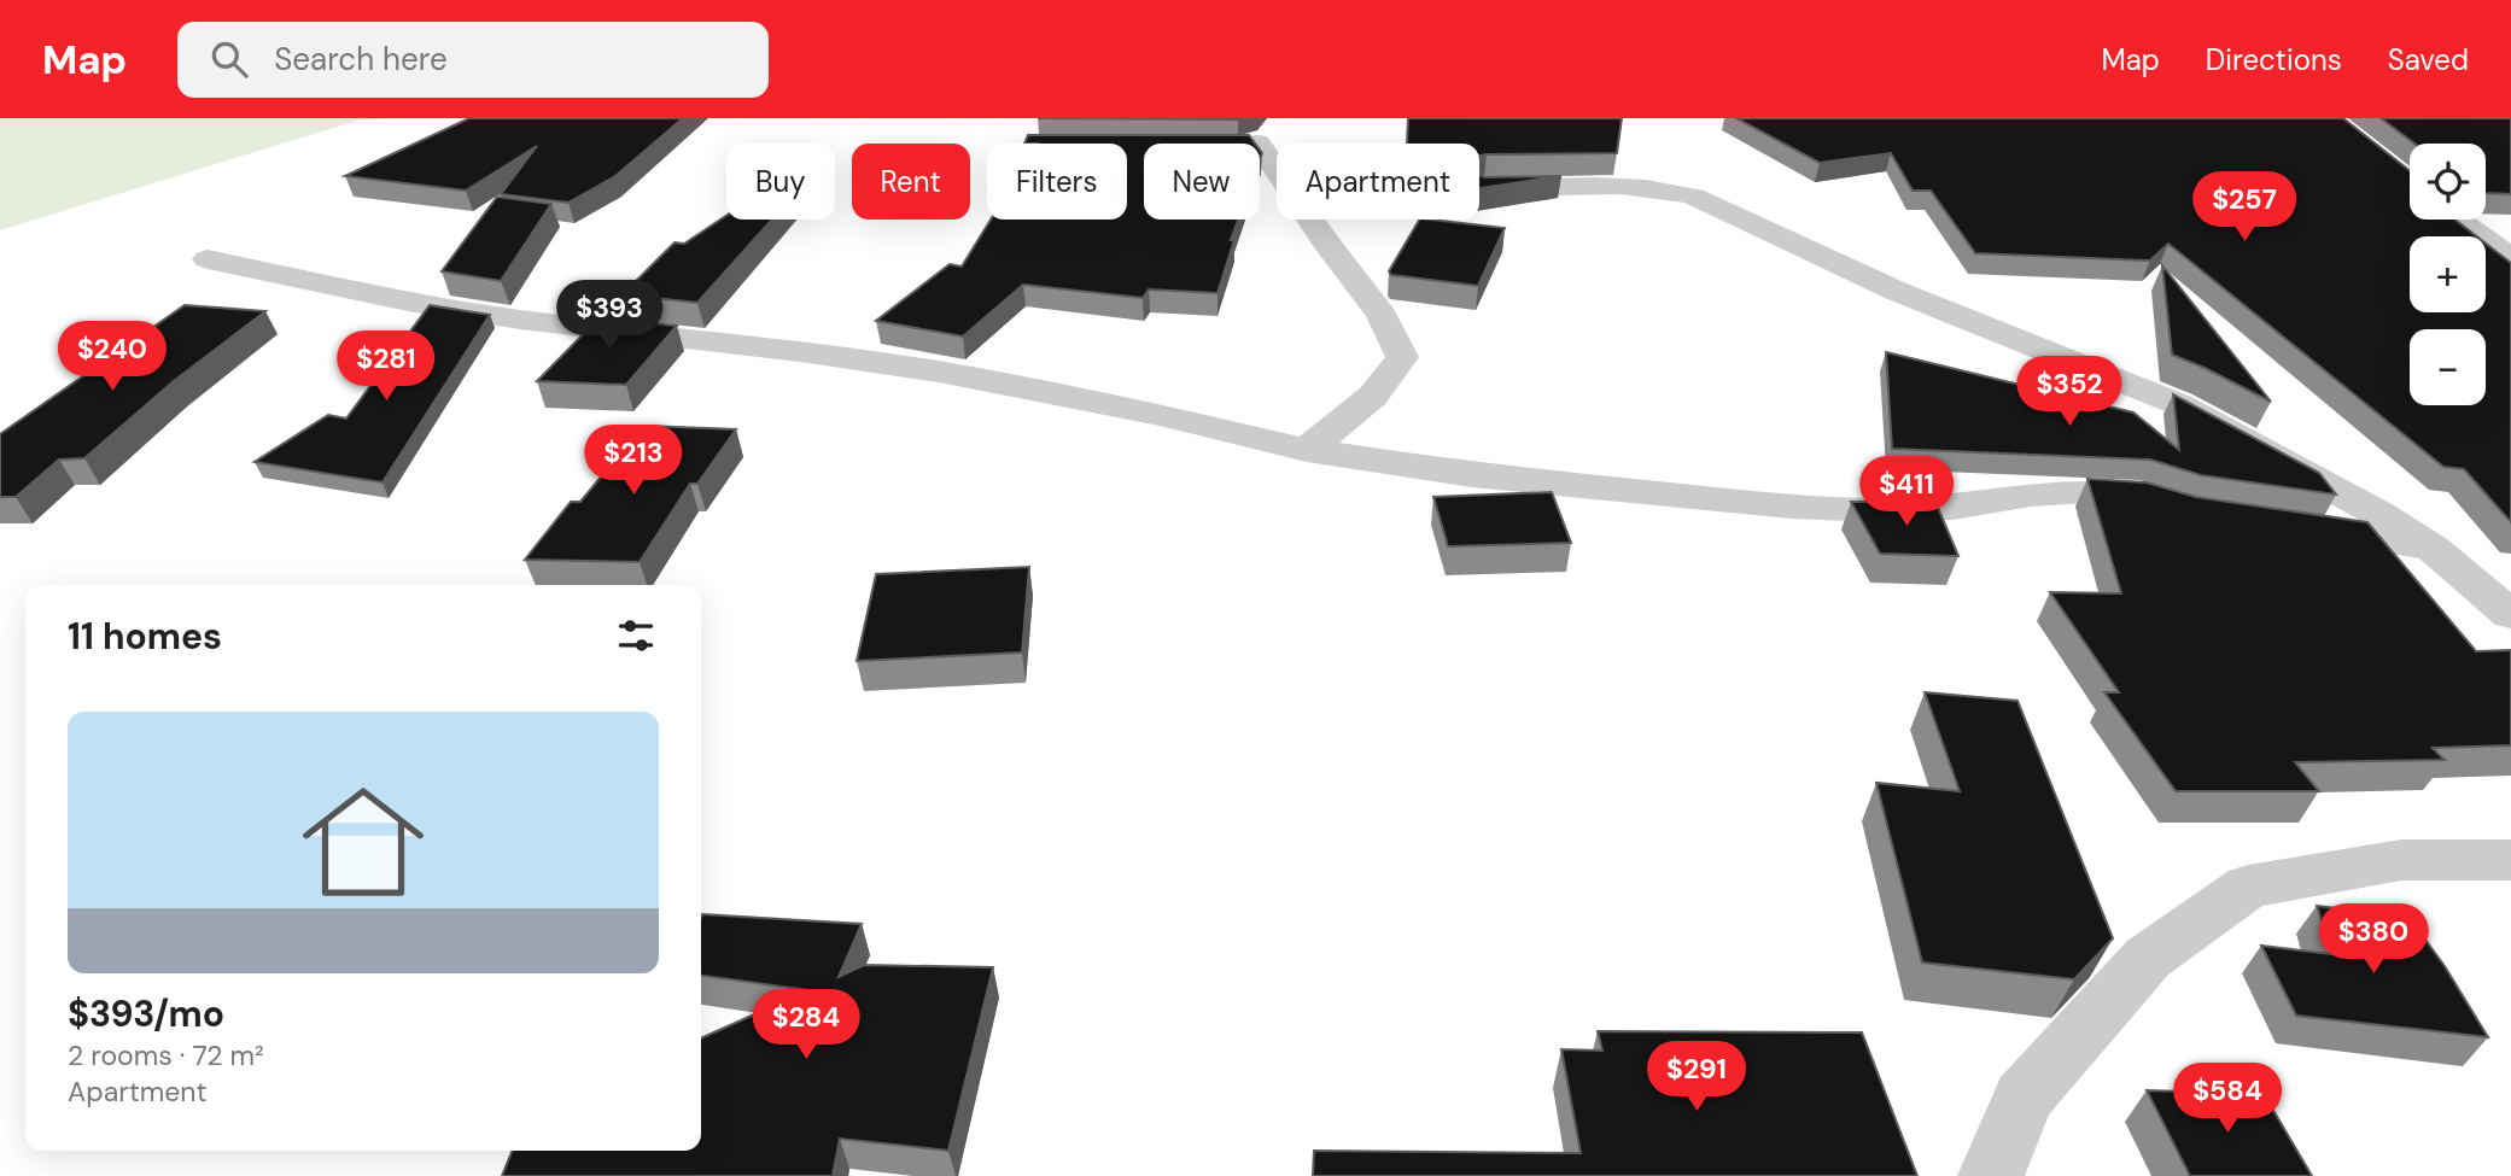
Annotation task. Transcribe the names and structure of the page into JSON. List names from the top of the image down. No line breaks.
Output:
{"page":{"header":"Map","search":"Search here","nav":["Map","Directions","Saved"],"map_buttons":["+","−"],"chip":["Buy","Rent","Filters","New","Apartment"],"price":["$257","$393","$240","$281","$352","$213","$411","$380","$284","$291","$584"],"heading":"11 homes","list":[{"name":"$393/mo","note":"2 rooms · 72 m² · Apartment"}]}}
